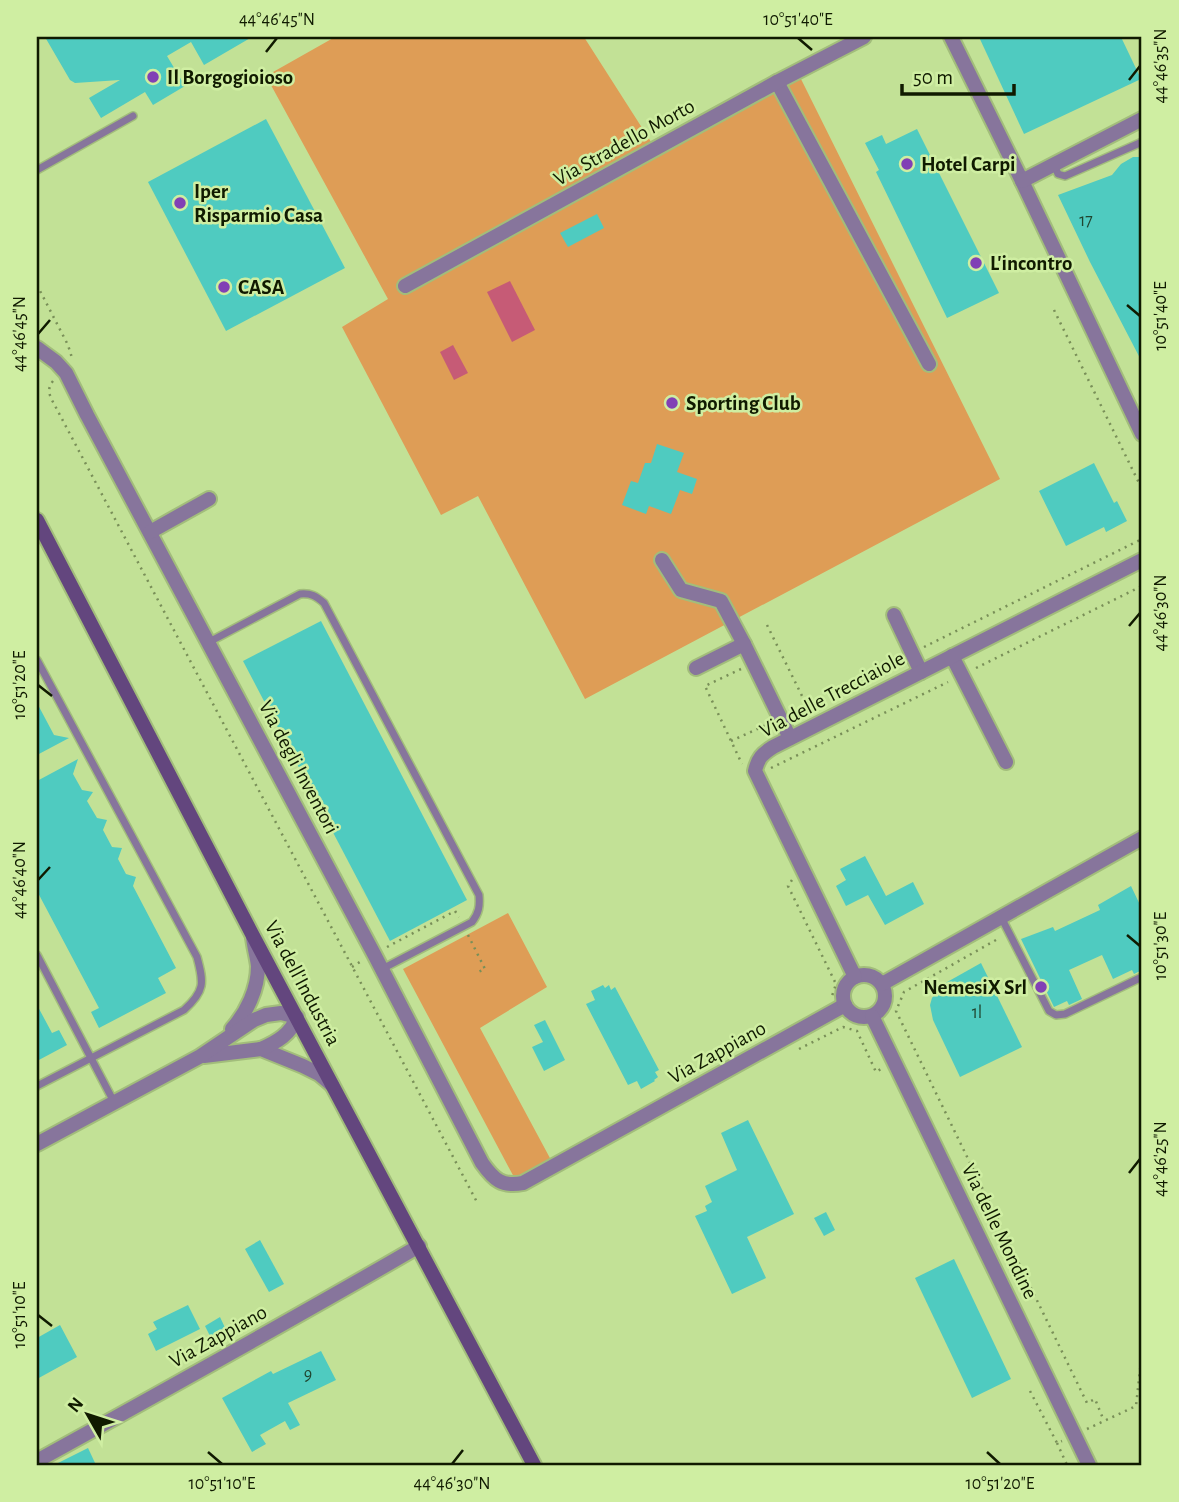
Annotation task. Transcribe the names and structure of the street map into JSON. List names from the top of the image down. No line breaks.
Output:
{"streets":{"street":["Via Stradello Morto","Via delle Trecciaiole","Via degli Inventori","Via dell'Industria","Via Zappiano","Via delle Mondine"]},"crossings":[["Via degli Inventori","Via Zappiano"],["Via dell'Industria","Via Zappiano"],["Via Zappiano","Via delle Mondine"]],"places":["Il Borgogioioso","Hotel Carpi","Iper Risparmio Casa","L'incontro","CASA","Sporting Club","NemesiX Srl"],"house_numbers":["17","1l","9"],"scale_bar":"50 m","north":"top left","coordinates":["44°46'45\"N","10°51'40\"E","44°46'35\"N","44°46'30\"N","10°51'20\"E","44°46'40\"N","10°51'30\"E","44°46'25\"N","10°51'10\"E"]}
